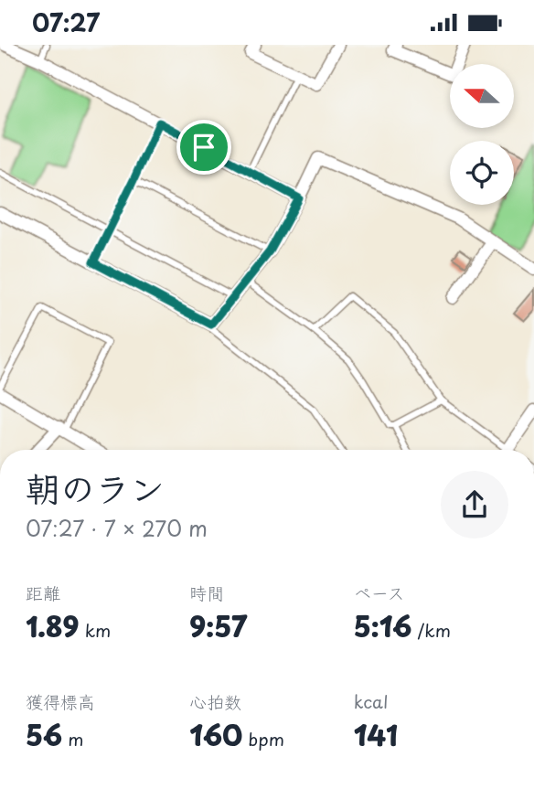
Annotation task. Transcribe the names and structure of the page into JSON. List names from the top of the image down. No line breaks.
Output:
{"north":"left","page":{"status":"07:27","heading":["朝のラン","07:27 · 7 × 270 m"],"stats":[["距離","1.89 km"],["時間","9:57"],["ペース","5:16 /km"],["獲得標高","56 m"],["心拍数","160 bpm"],["kcal","141"]]}}
